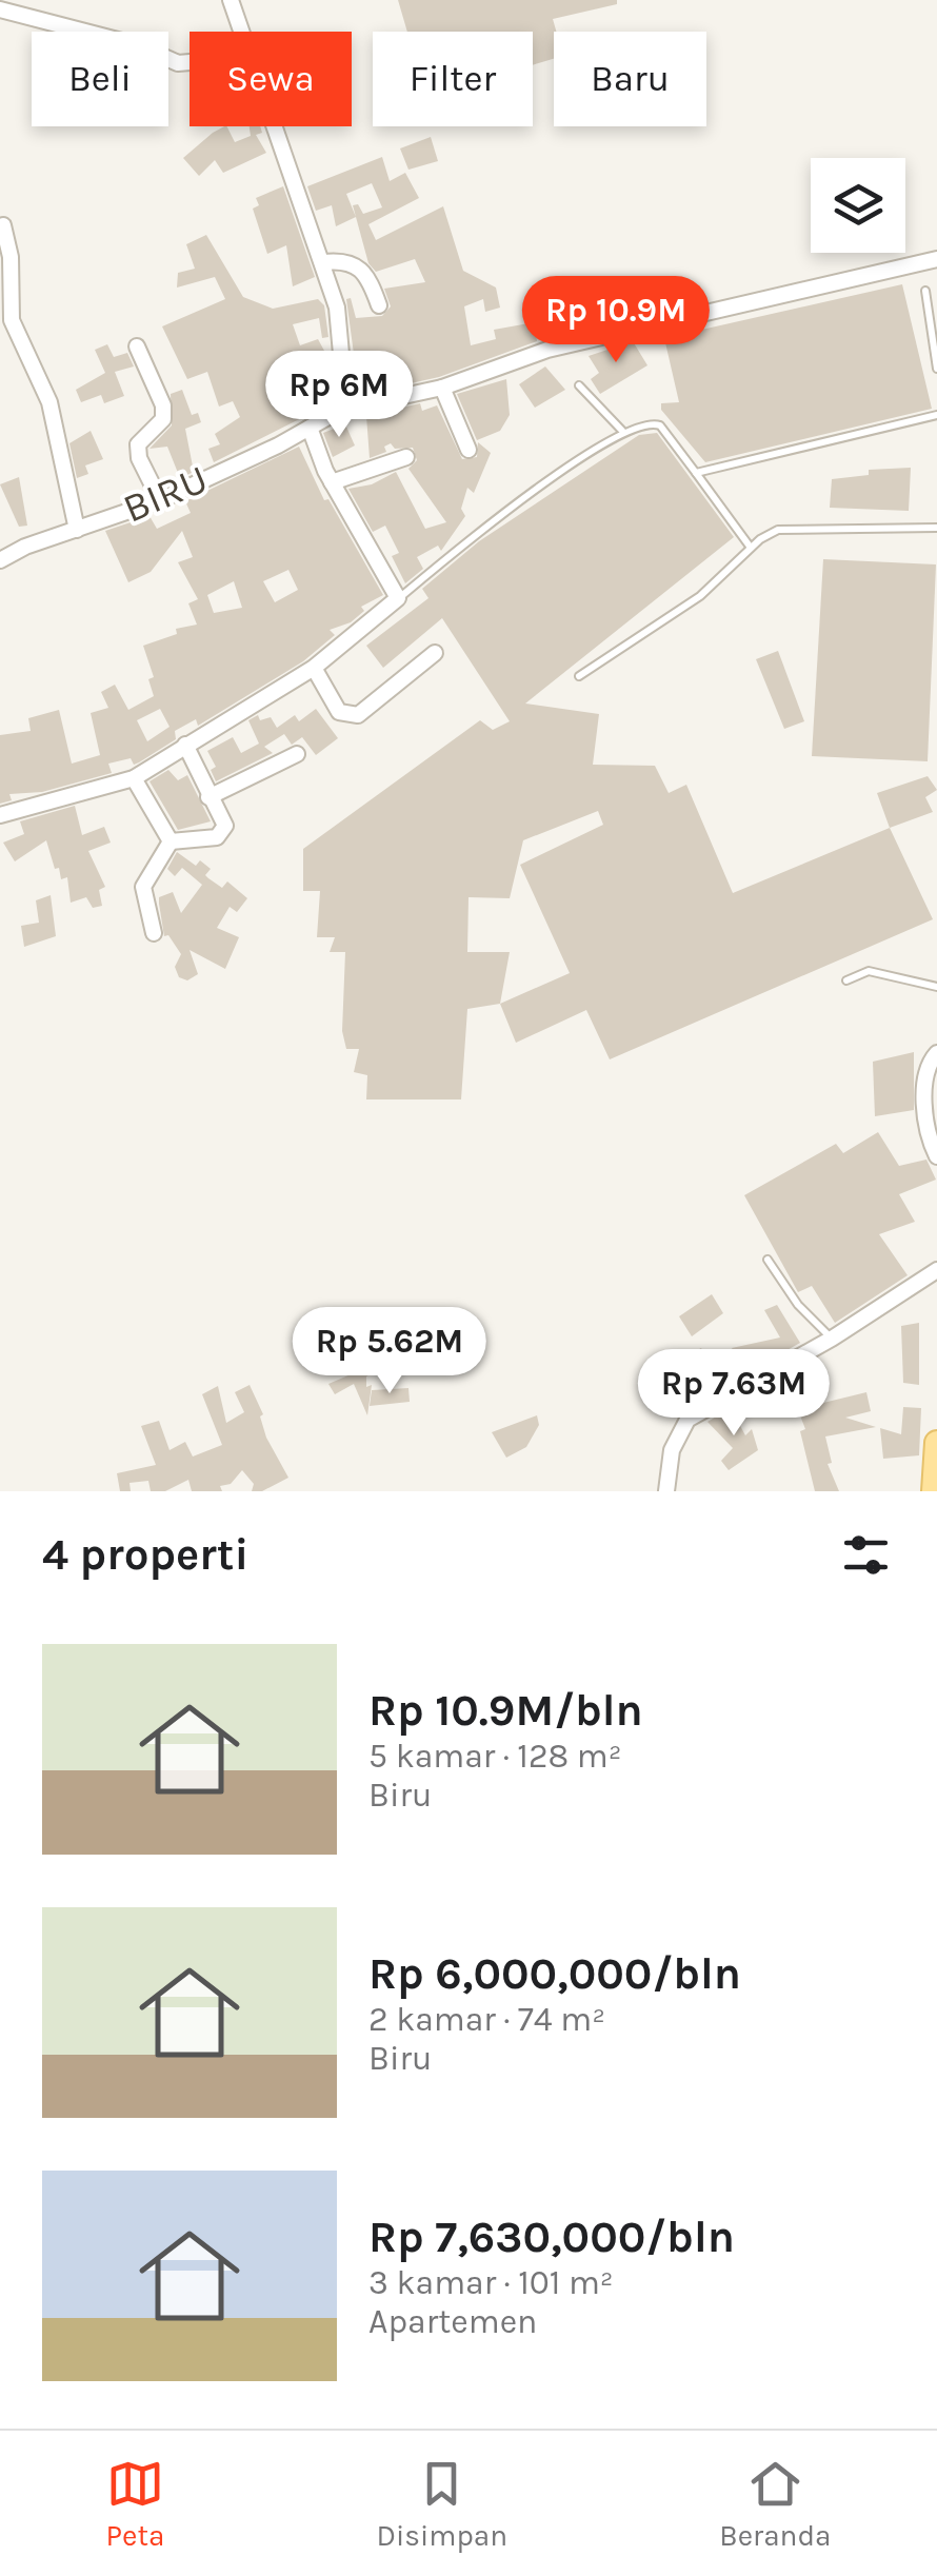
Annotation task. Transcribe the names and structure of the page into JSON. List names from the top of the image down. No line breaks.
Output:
{"streets":{"street":["BIRU"]},"page":{"chip":["Beli","Sewa","Filter","Baru"],"price":["Rp 10.9M","Rp 6M","Rp 5.62M","Rp 7.63M"],"heading":"4 properti","list":[{"name":"Rp 10.9M/bln","note":"5 kamar · 128 m² · Biru"},{"name":"Rp 6,000,000/bln","note":"2 kamar · 74 m² · Biru"},{"name":"Rp 7,630,000/bln","note":"3 kamar · 101 m² · Apartemen"}],"tabs":["Peta","Disimpan","Beranda"]}}
